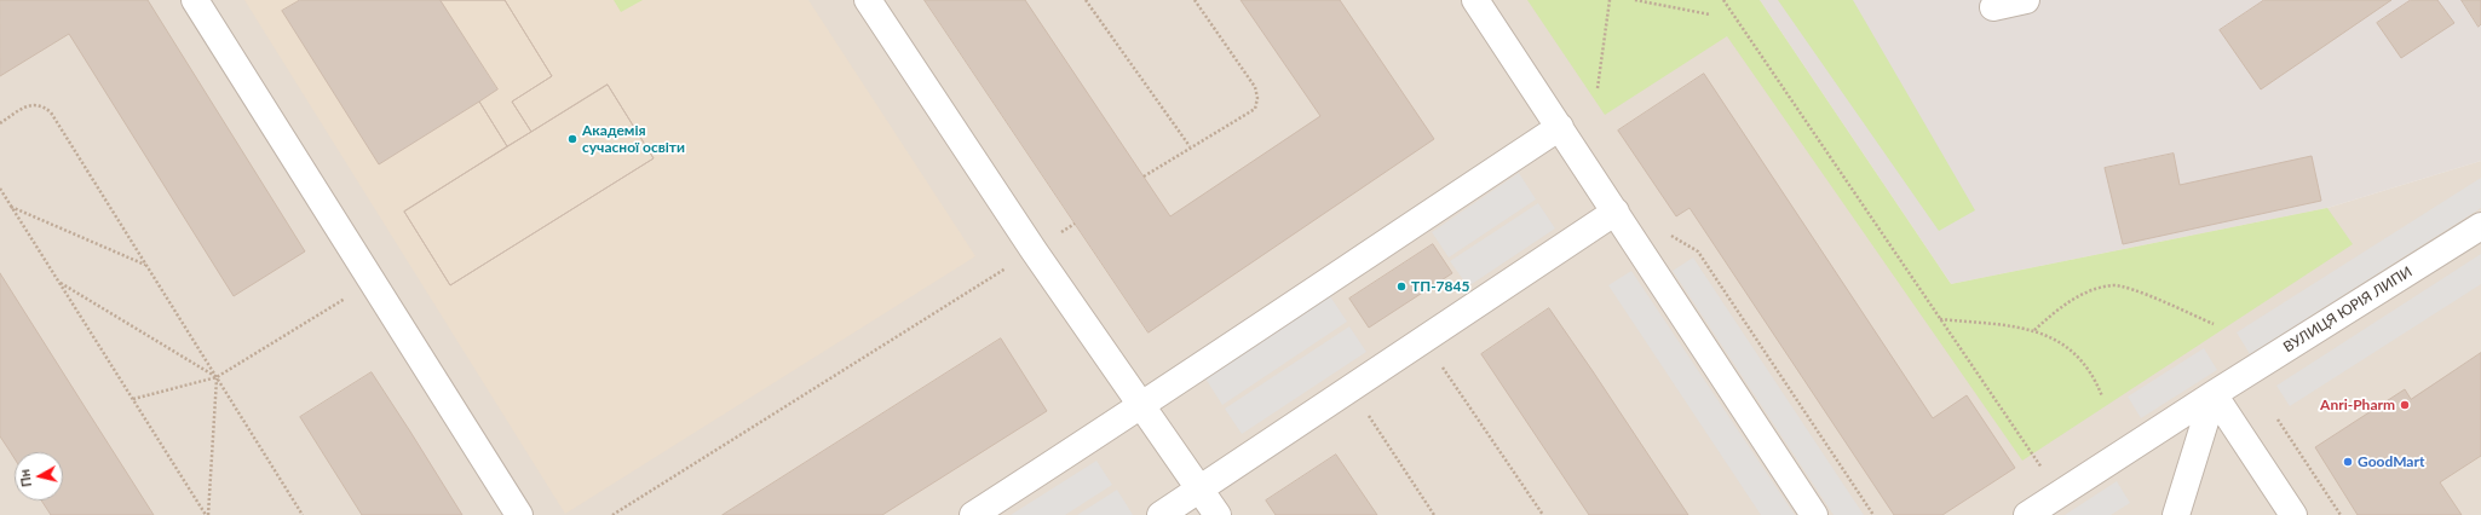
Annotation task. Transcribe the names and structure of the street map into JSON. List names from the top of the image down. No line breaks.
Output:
{"streets":{"street":["ВУЛИЦЯ ЮРІЯ ЛИПИ"]},"places":["Академія сучасної освіти","ТП-7845","Anri-Pharm","GoodMart"],"north":"left"}
